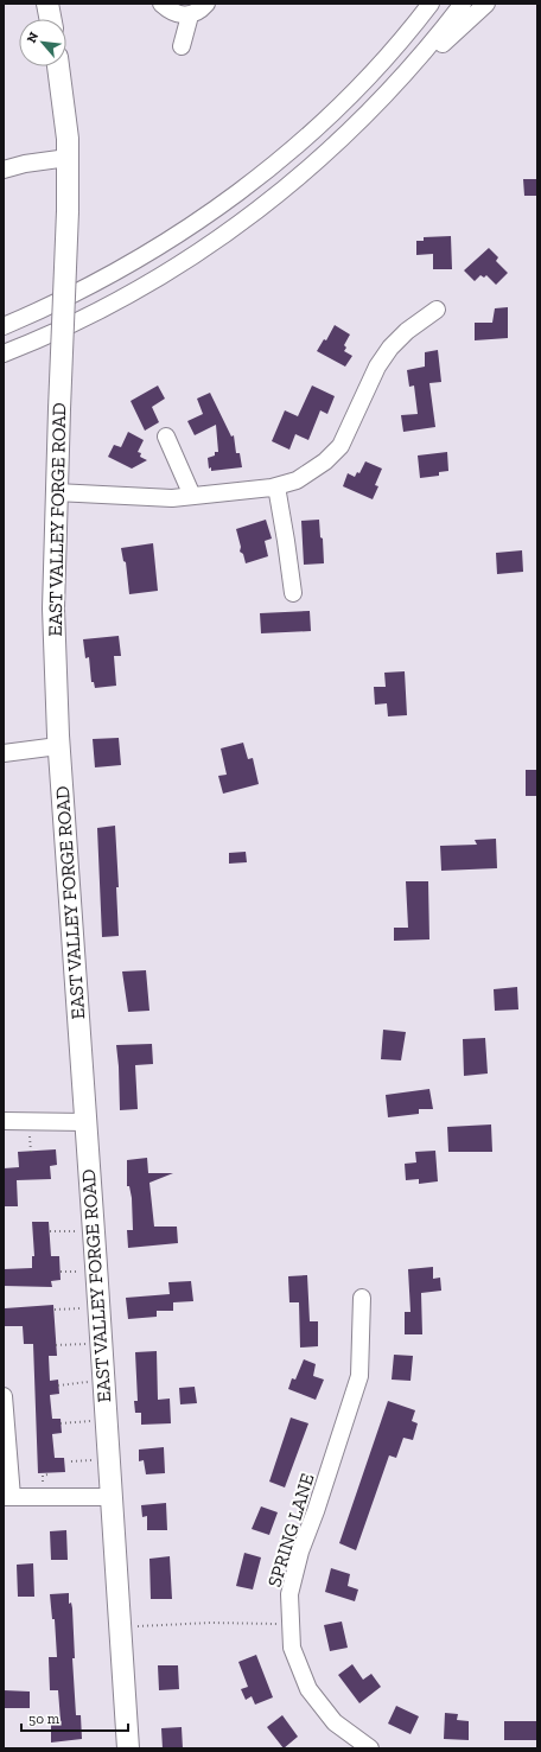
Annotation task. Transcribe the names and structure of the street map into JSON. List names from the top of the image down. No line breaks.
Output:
{"streets":{"main road":["EAST VALLEY FORGE ROAD"],"street":["SPRING LANE"]},"scale_bar":"50 m","north":"top left"}
